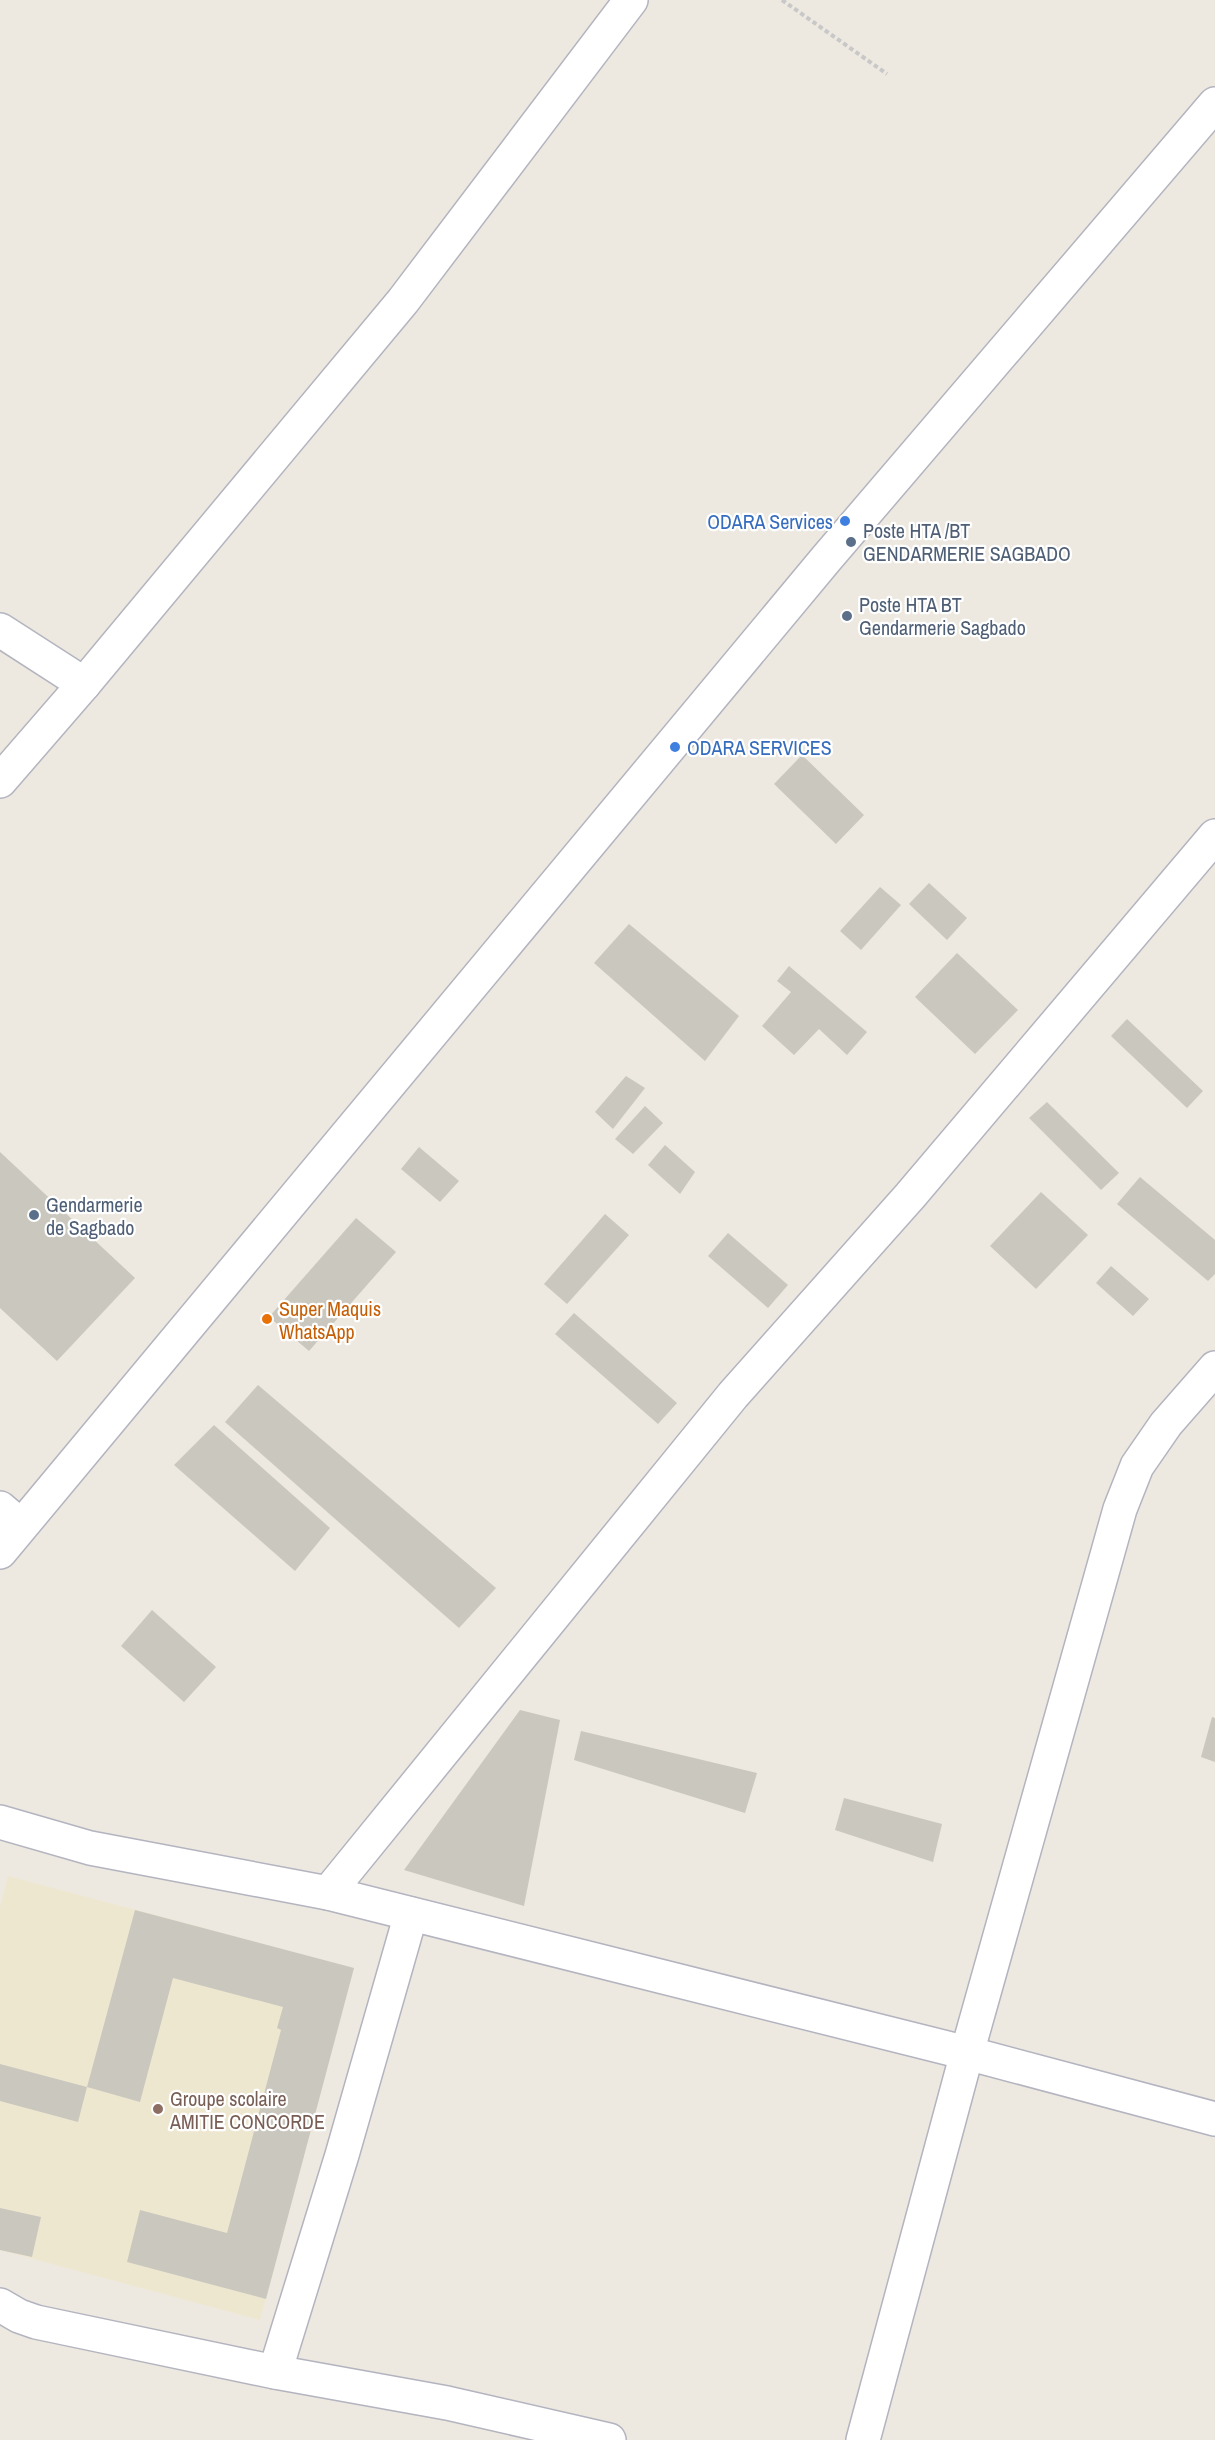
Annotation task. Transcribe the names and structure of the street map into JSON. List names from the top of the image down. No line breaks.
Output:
{"places":["ODARA Services","Poste HTA /BT GENDARMERIE SAGBADO","Poste HTA BT Gendarmerie Sagbado","ODARA SERVICES","Gendarmerie de Sagbado","Super Maquis WhatsApp","Groupe scolaire AMITIE CONCORDE"]}
